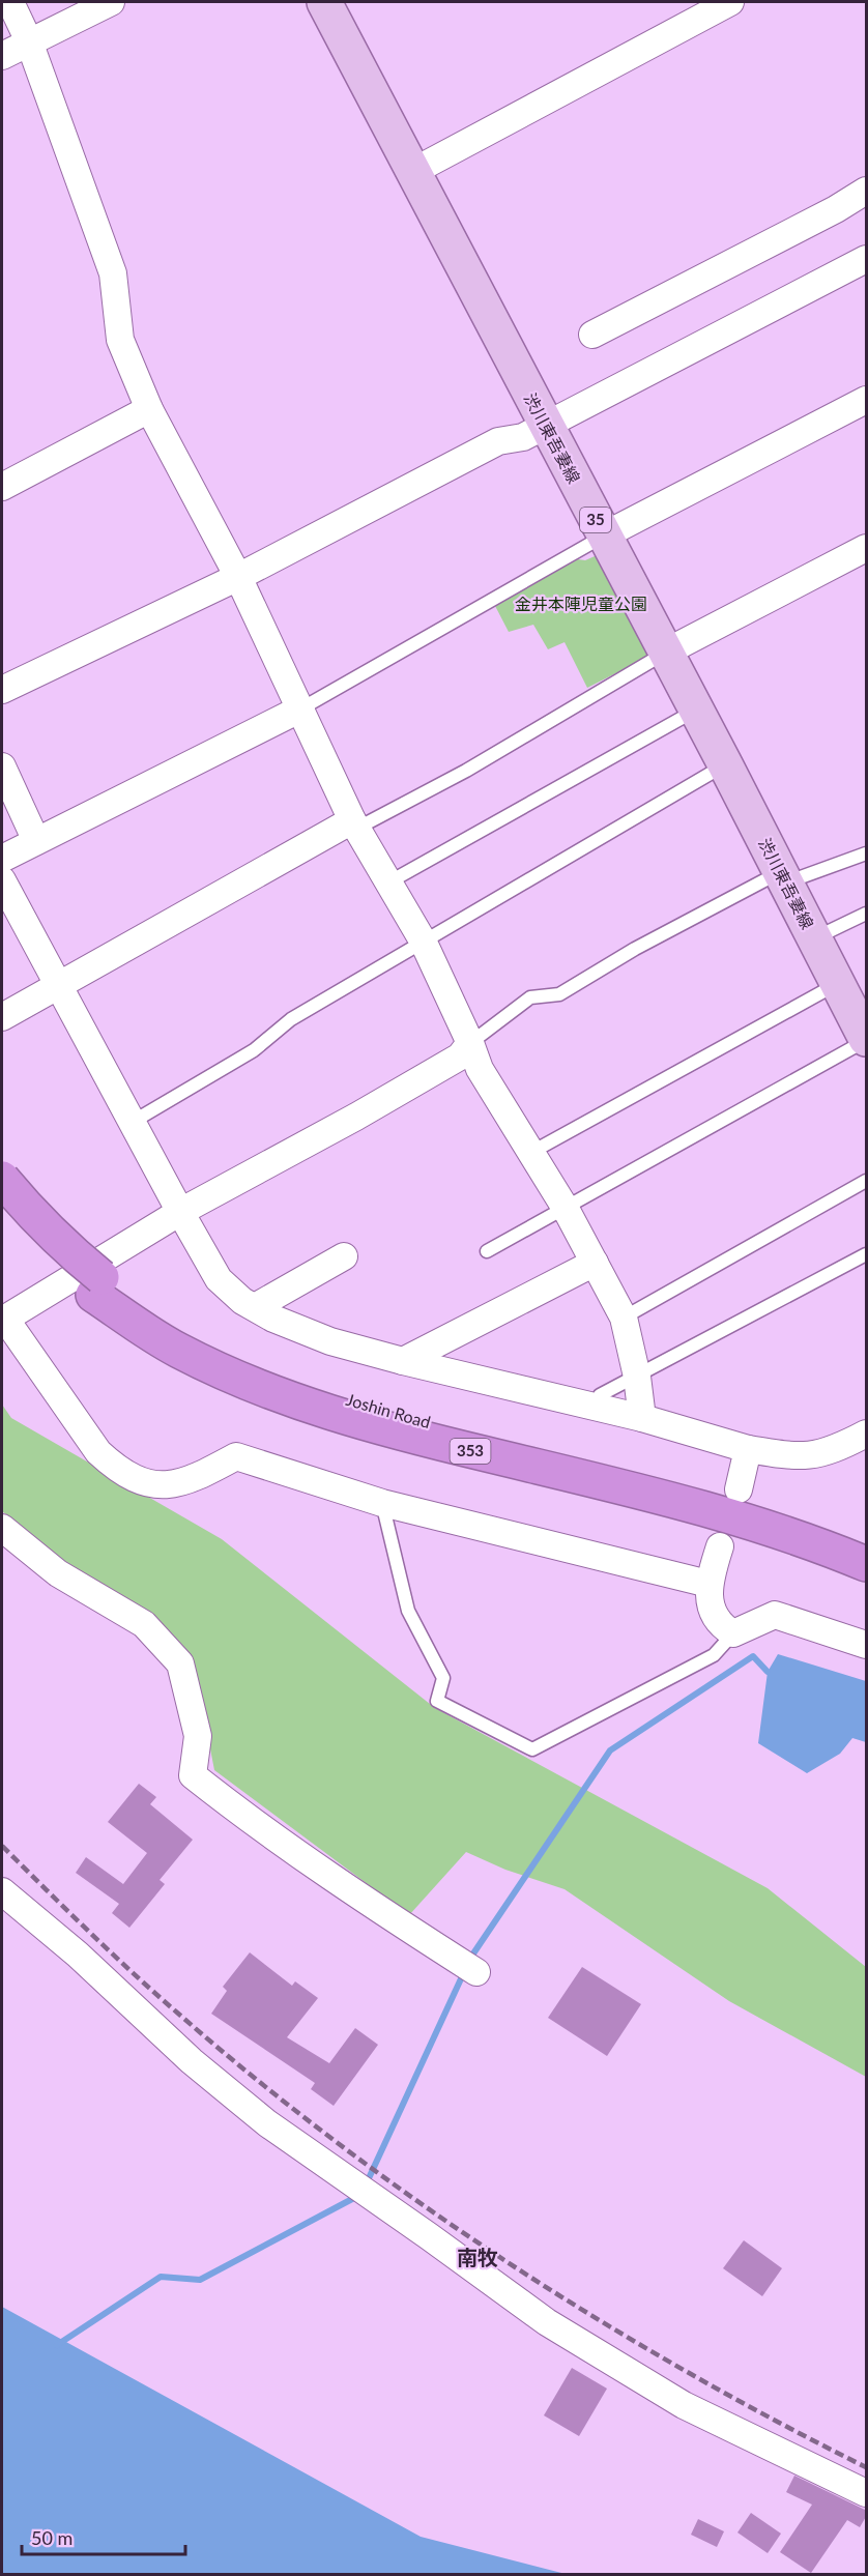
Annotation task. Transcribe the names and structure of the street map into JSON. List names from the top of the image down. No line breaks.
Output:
{"streets":{"highway":["Joshin Road","353"],"main road":["渋川東吾妻線","35"]},"districts":["南牧"],"parks":["金井本陣児童公園"],"scale_bar":"50 m"}
